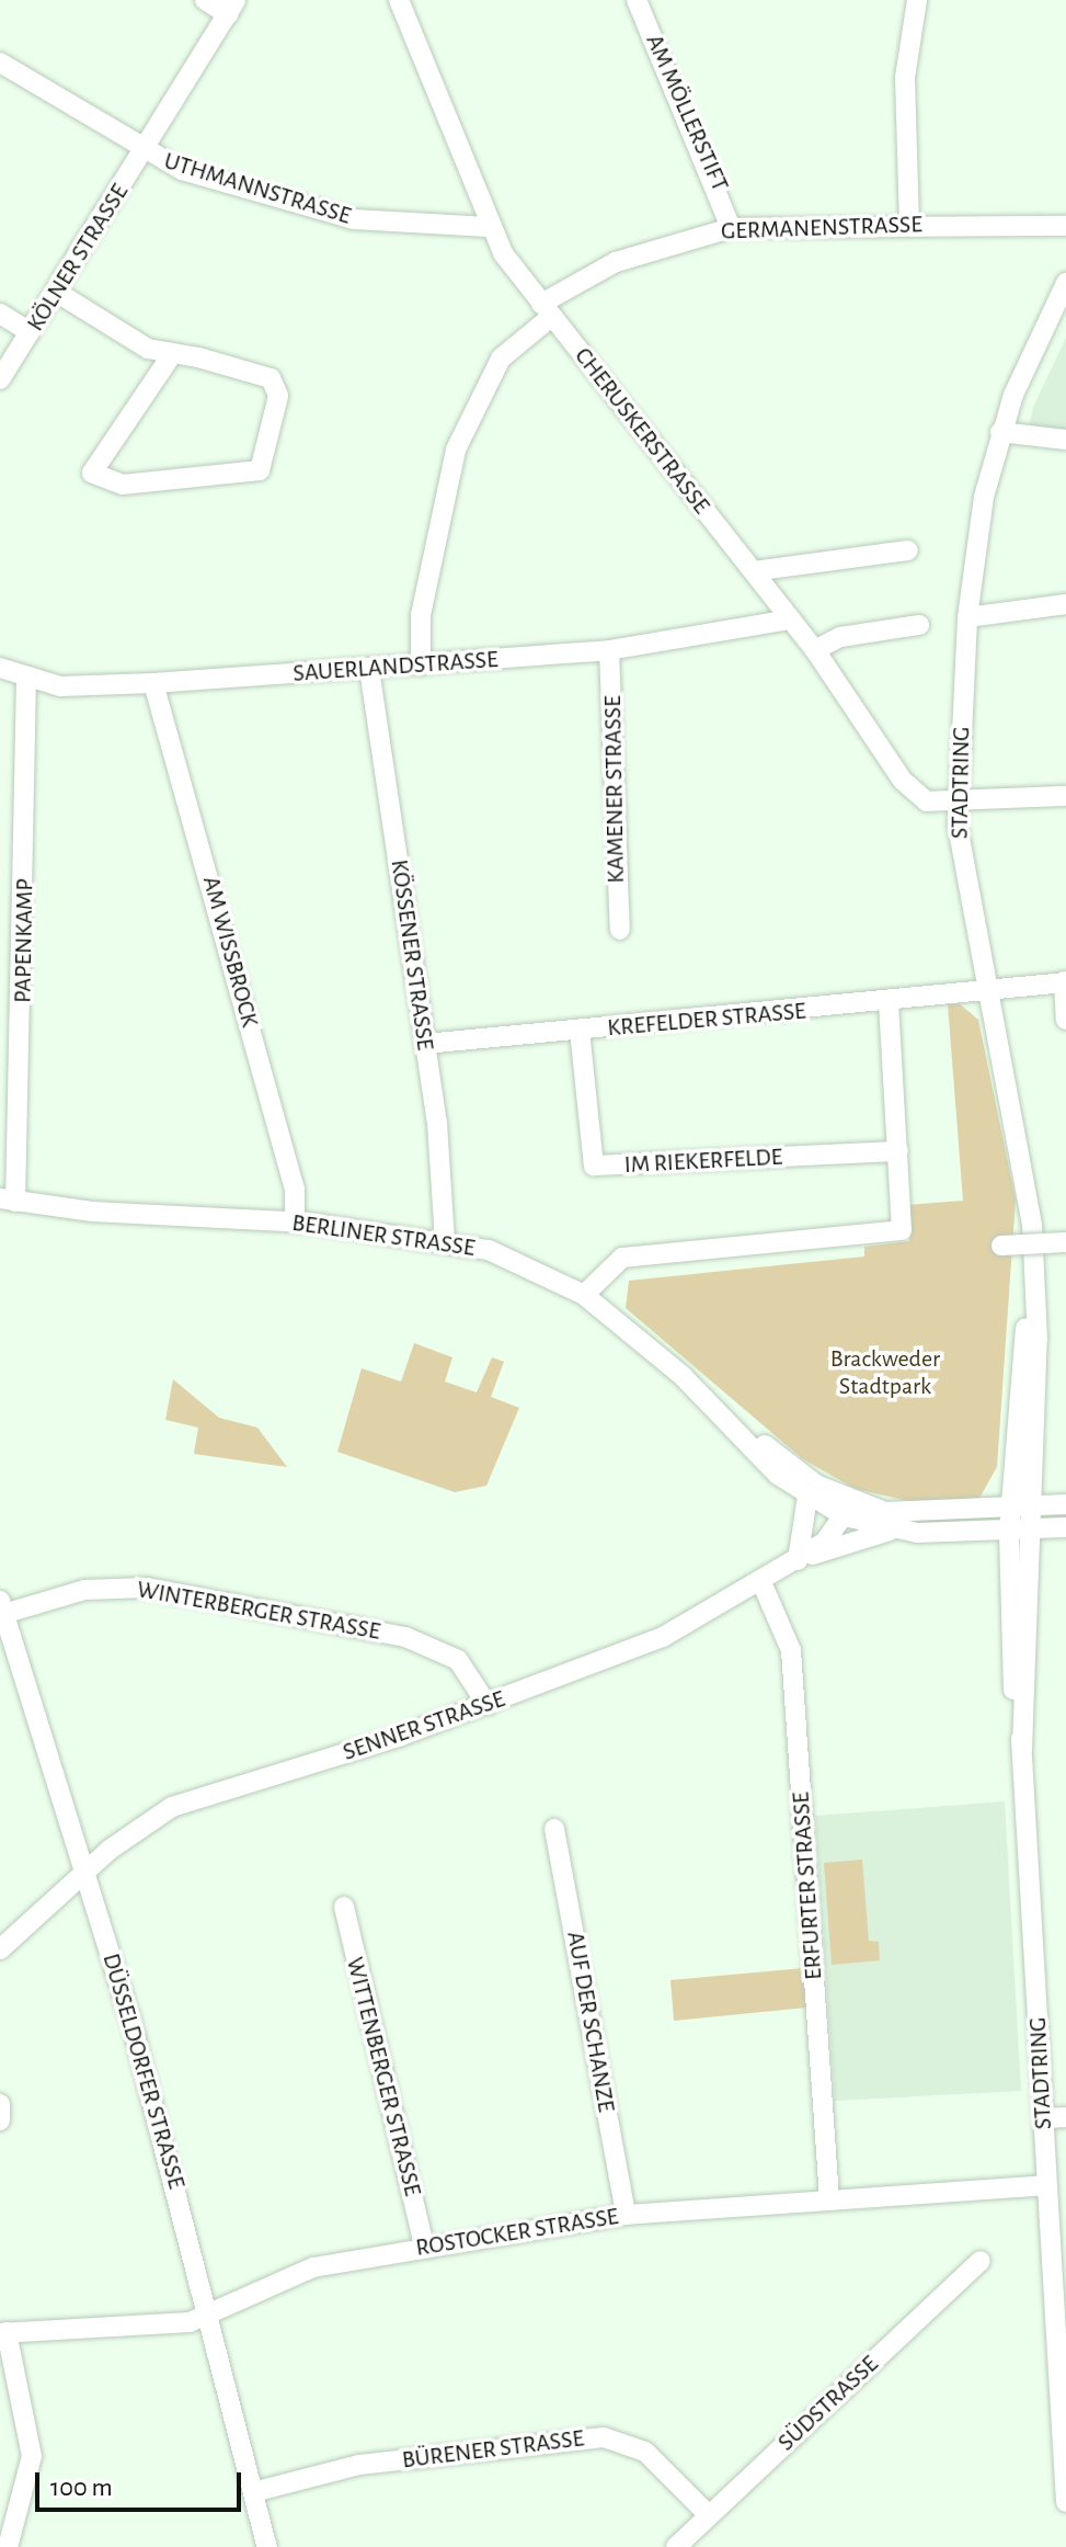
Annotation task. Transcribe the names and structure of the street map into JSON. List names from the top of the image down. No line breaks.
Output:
{"streets":{"street":["AM MÖLLERSTIFT","UTHMANNSTRASSE","GERMANENSTRASSE","KÖLNER STRASSE","CHERUSKERSTRASSE","SAUERLANDSTRASSE","STADTRING","KAMENER STRASSE","PAPENKAMP","AM WISSBROCK","KÖSSENER STRASSE","KREFELDER STRASSE","IM RIEKERFELDE","BERLINER STRASSE","WINTERBERGER STRASSE","SENNER STRASSE","ERFURTER STRASSE","AUF DER SCHANZE","DÜSSELDORFER STRASSE","WITTENBERGER STRASSE","ROSTOCKER STRASSE","SÜDSTRASSE","BÜRENER STRASSE"]},"crossings":[["AM MÖLLERSTIFT","GERMANENSTRASSE"],["UTHMANNSTRASSE","KÖLNER STRASSE"],["UTHMANNSTRASSE","CHERUSKERSTRASSE"],["GERMANENSTRASSE","CHERUSKERSTRASSE"],["GERMANENSTRASSE","SAUERLANDSTRASSE"],["CHERUSKERSTRASSE","SAUERLANDSTRASSE"],["CHERUSKERSTRASSE","STADTRING"],["SAUERLANDSTRASSE","KAMENER STRASSE"],["SAUERLANDSTRASSE","PAPENKAMP"],["SAUERLANDSTRASSE","AM WISSBROCK"],["SAUERLANDSTRASSE","KÖSSENER STRASSE"],["STADTRING","KREFELDER STRASSE"],["STADTRING","BERLINER STRASSE"],["STADTRING","ROSTOCKER STRASSE"],["PAPENKAMP","BERLINER STRASSE"],["AM WISSBROCK","BERLINER STRASSE"],["KÖSSENER STRASSE","KREFELDER STRASSE"],["KÖSSENER STRASSE","BERLINER STRASSE"],["KREFELDER STRASSE","IM RIEKERFELDE"],["BERLINER STRASSE","SENNER STRASSE"],["WINTERBERGER STRASSE","SENNER STRASSE"],["WINTERBERGER STRASSE","DÜSSELDORFER STRASSE"],["SENNER STRASSE","ERFURTER STRASSE"],["SENNER STRASSE","DÜSSELDORFER STRASSE"],["ERFURTER STRASSE","ROSTOCKER STRASSE"],["AUF DER SCHANZE","ROSTOCKER STRASSE"],["DÜSSELDORFER STRASSE","ROSTOCKER STRASSE"],["DÜSSELDORFER STRASSE","BÜRENER STRASSE"],["WITTENBERGER STRASSE","ROSTOCKER STRASSE"],["SÜDSTRASSE","BÜRENER STRASSE"]],"parks":["Brackweder Stadtpark"],"scale_bar":"100 m"}
